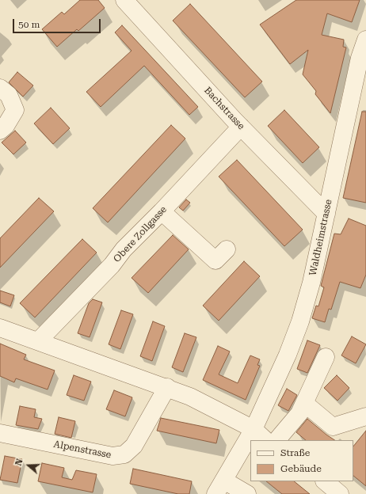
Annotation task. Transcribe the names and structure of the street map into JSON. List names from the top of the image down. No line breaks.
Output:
{"streets":{"street":["Bachstrasse","Obere Zollgasse","Waldheimstrasse","Alpenstrasse"]},"crossings":[["Bachstrasse","Obere Zollgasse"],["Bachstrasse","Waldheimstrasse"]],"legend":["Straße","Gebäude"],"scale_bar":"50 m","north":"left"}
